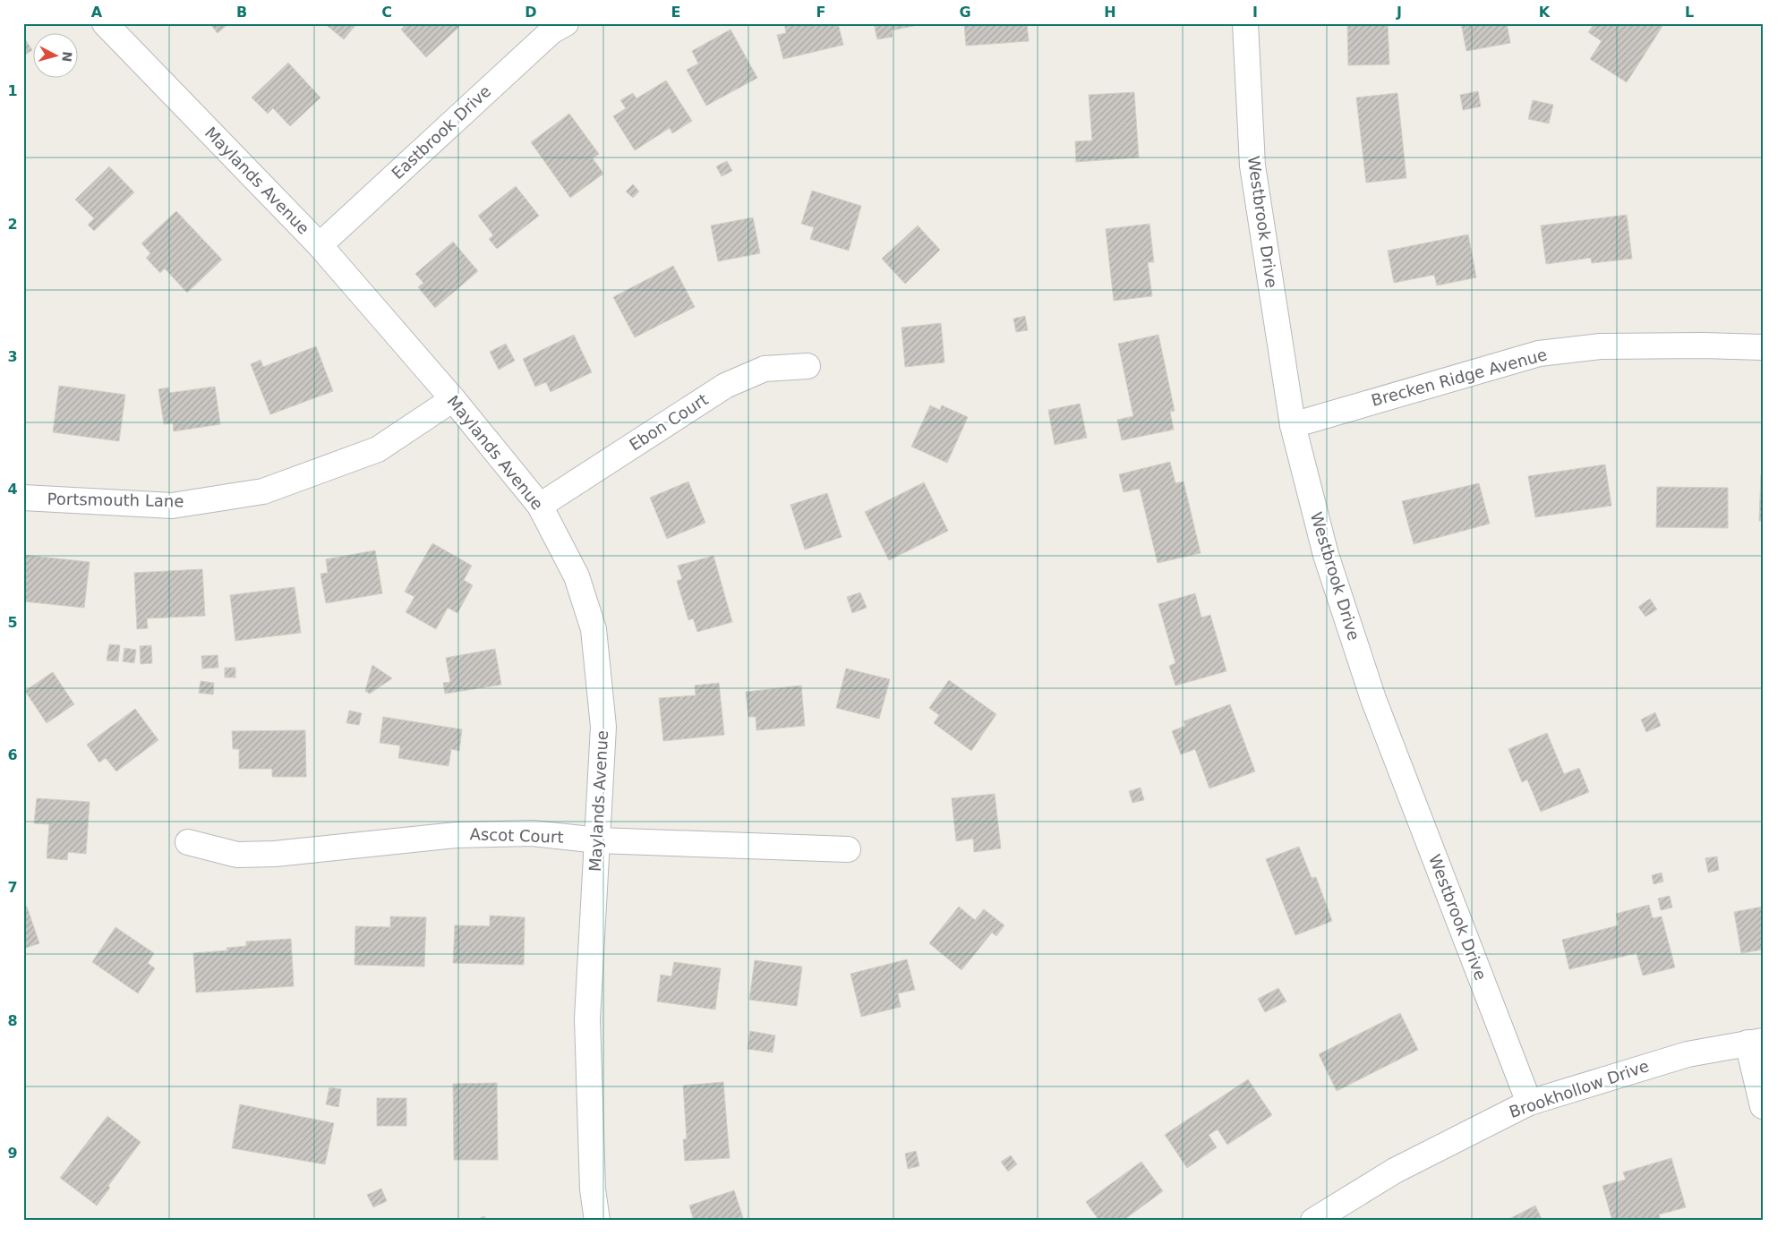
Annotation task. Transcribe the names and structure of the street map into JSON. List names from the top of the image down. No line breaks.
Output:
{"streets":{"street":["Eastbrook Drive","Maylands Avenue","Westbrook Drive","Brecken Ridge Avenue","Ebon Court","Portsmouth Lane","Ascot Court","Brookhollow Drive"]},"crossings":[["Eastbrook Drive","Maylands Avenue"],["Maylands Avenue","Ebon Court"],["Maylands Avenue","Portsmouth Lane"],["Maylands Avenue","Ascot Court"],["Westbrook Drive","Brecken Ridge Avenue"],["Westbrook Drive","Brookhollow Drive"]],"north":"right","grid":{"columns":["A","B","C","D","E","F","G","H","I","J","K","L"],"rows":["1","2","3","4","5","6","7","8","9"]}}
